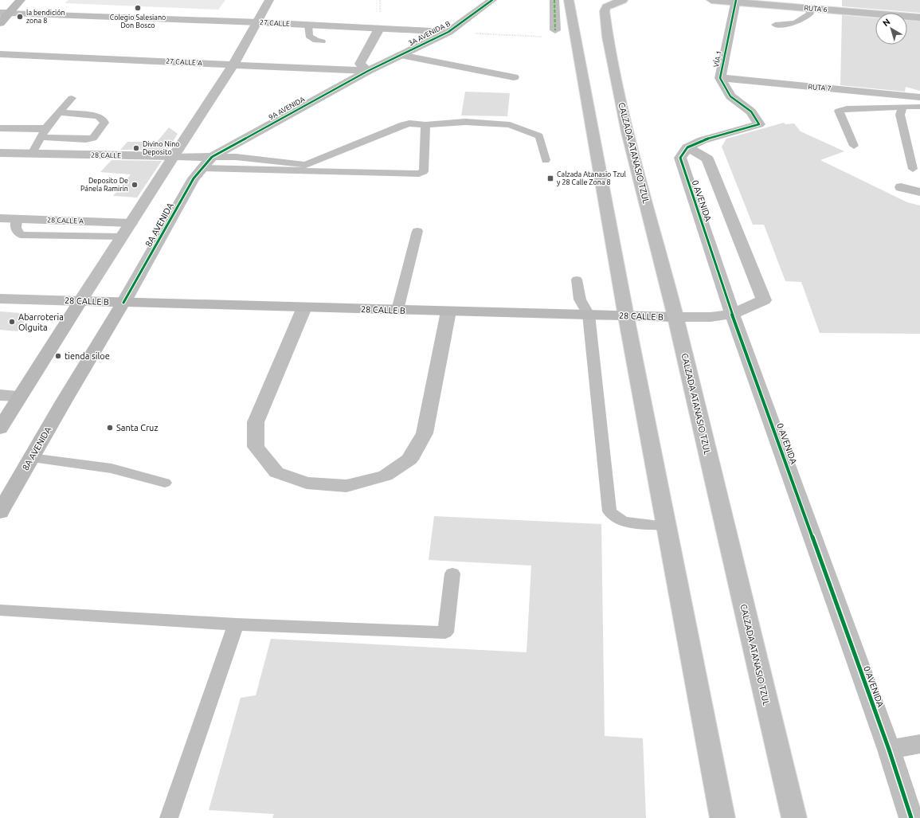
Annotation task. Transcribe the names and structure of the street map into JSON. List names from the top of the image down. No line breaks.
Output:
{"streets":{"main road":["8A AVENIDA","28 CALLE B"],"street":["RUTA 6","27 CALLE","3A AVENIDA B","VÍA 1","27 CALLE A","RUTA 7","9A AVENIDA","CALZADA ATANASIO TZUL","28 CALLE","0 AVENIDA","28 CALLE A"]},"crossings":[["RUTA 6","VÍA 1"],["27 CALLE","3A AVENIDA B"],["3A AVENIDA B","27 CALLE A"],["3A AVENIDA B","9A AVENIDA"],["VÍA 1","RUTA 7"],["VÍA 1","0 AVENIDA"],["VÍA 1","28 CALLE B"],["27 CALLE A","9A AVENIDA"],["9A AVENIDA","28 CALLE"],["9A AVENIDA","8A AVENIDA"],["CALZADA ATANASIO TZUL","28 CALLE B"],["28 CALLE","8A AVENIDA"],["0 AVENIDA","28 CALLE B"],["8A AVENIDA","28 CALLE B"]],"places":{"other":["Colegio Salesiano Don Bosco","la bendición zona 8","Divino Nino Deposito","Deposito De Pánela Ramirin","Abarroteria Olguita","tienda siloe","Santa Cruz"],"transit":["Calzada Atanasio Tzul y 28 Calle Zona 8"]},"north":"top left"}
